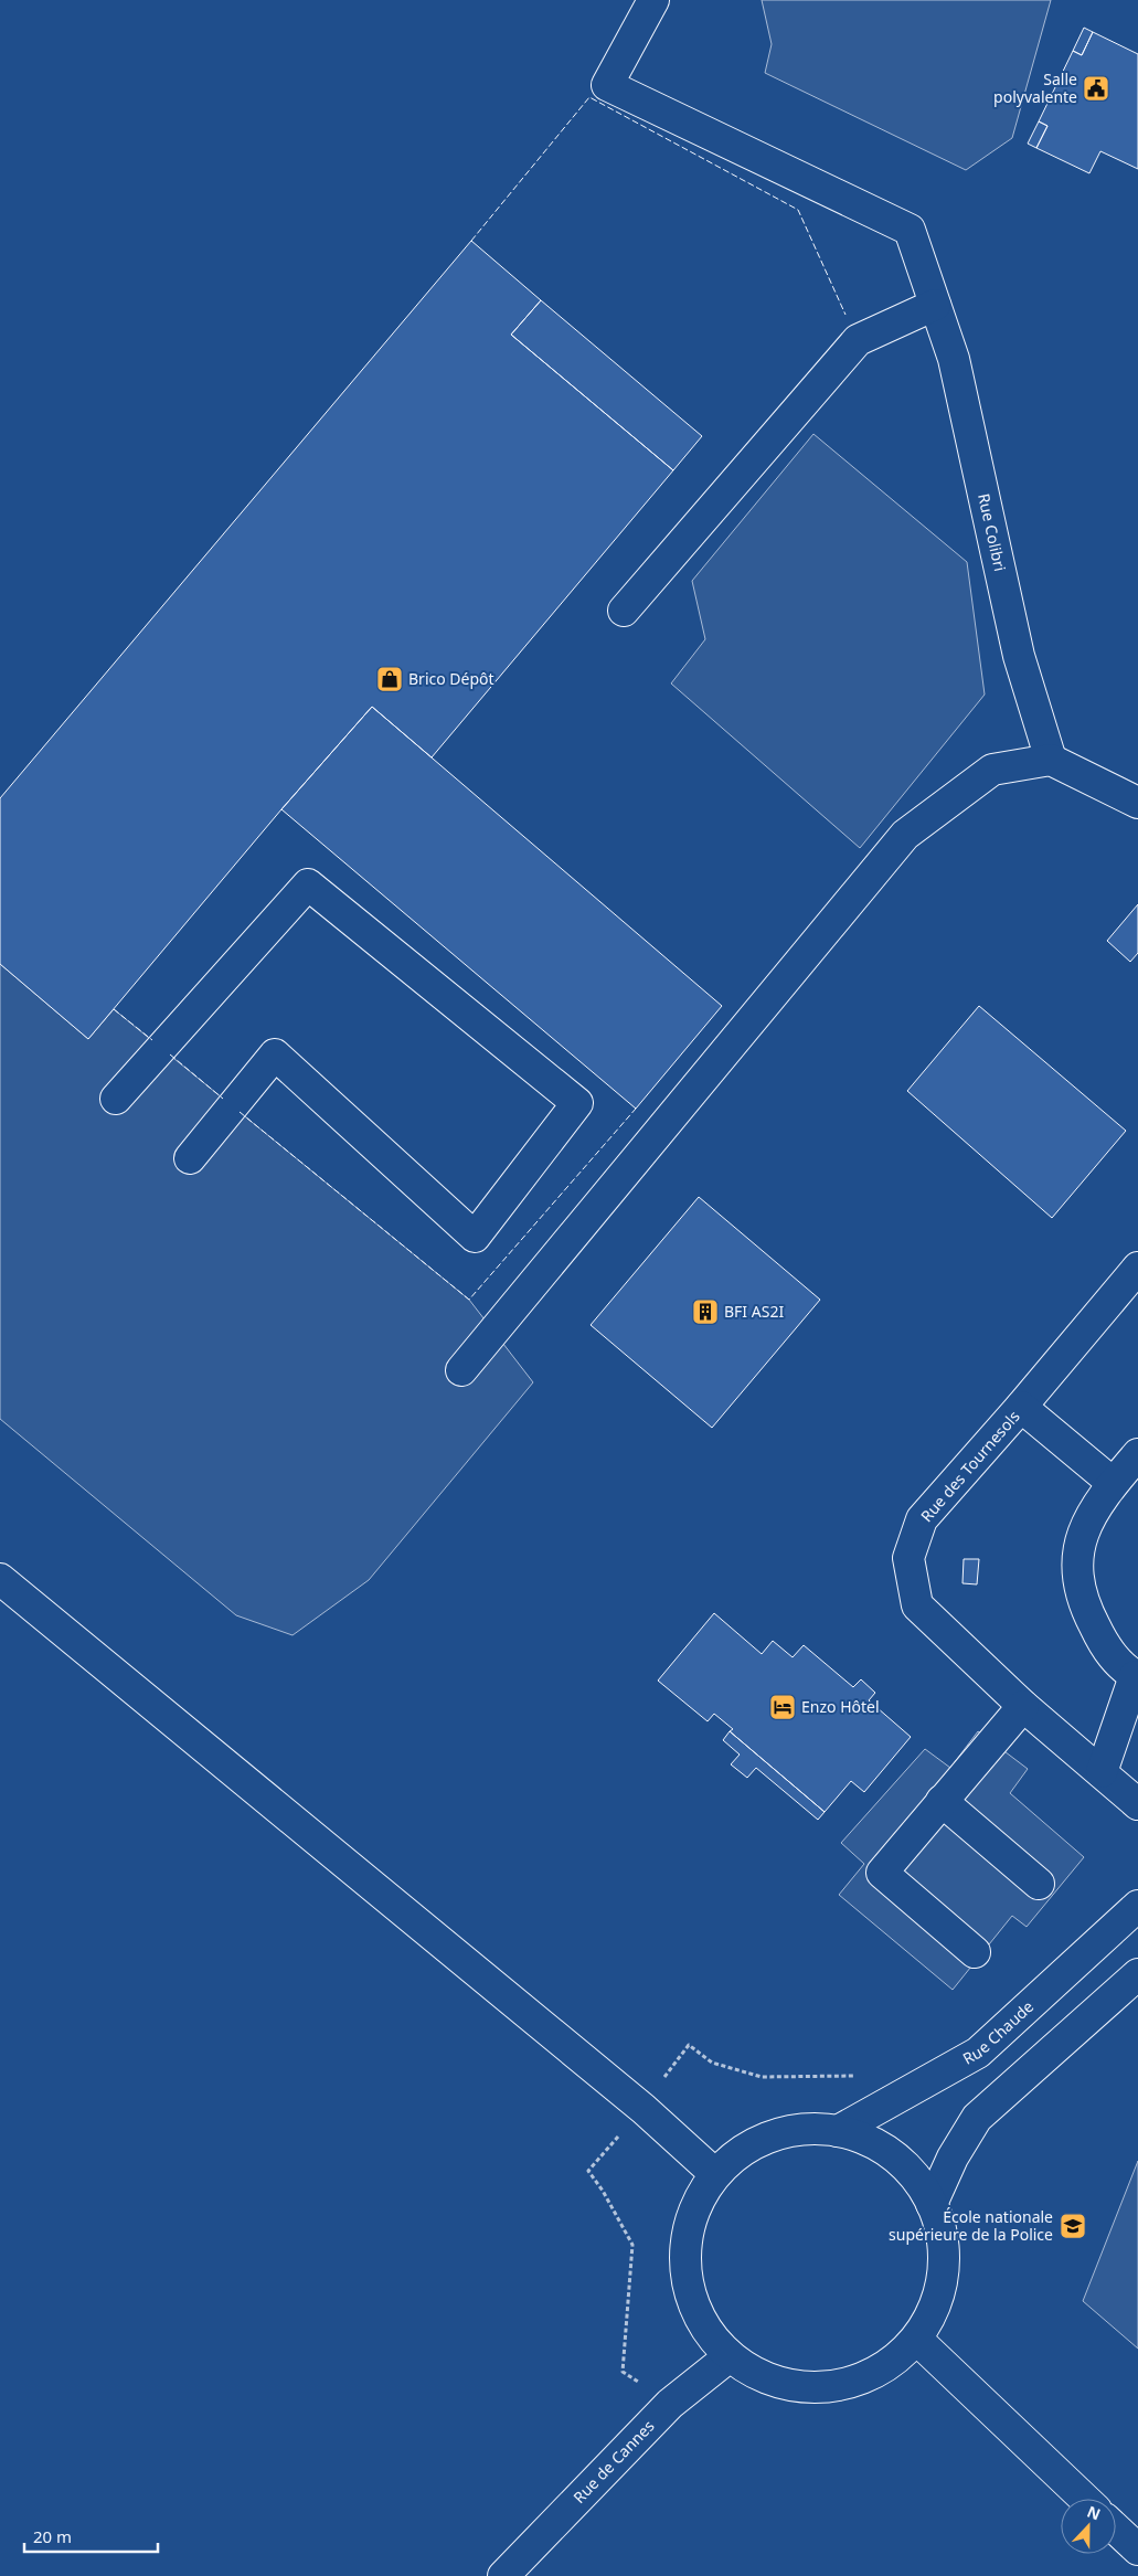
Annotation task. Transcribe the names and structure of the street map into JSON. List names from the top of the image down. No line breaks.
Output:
{"streets":{"street":["Rue Colibri","Rue des Tournesols","Rue Chaude","Rue de Cannes"]},"places":{"public building":["Salle polyvalente"],"shop":["Brico Dépôt"],"building":["BFI AS2I"],"hotel":["Enzo Hôtel"],"school or university":["École nationale supérieure de la Police"]},"scale_bar":"20 m","north":"top"}
